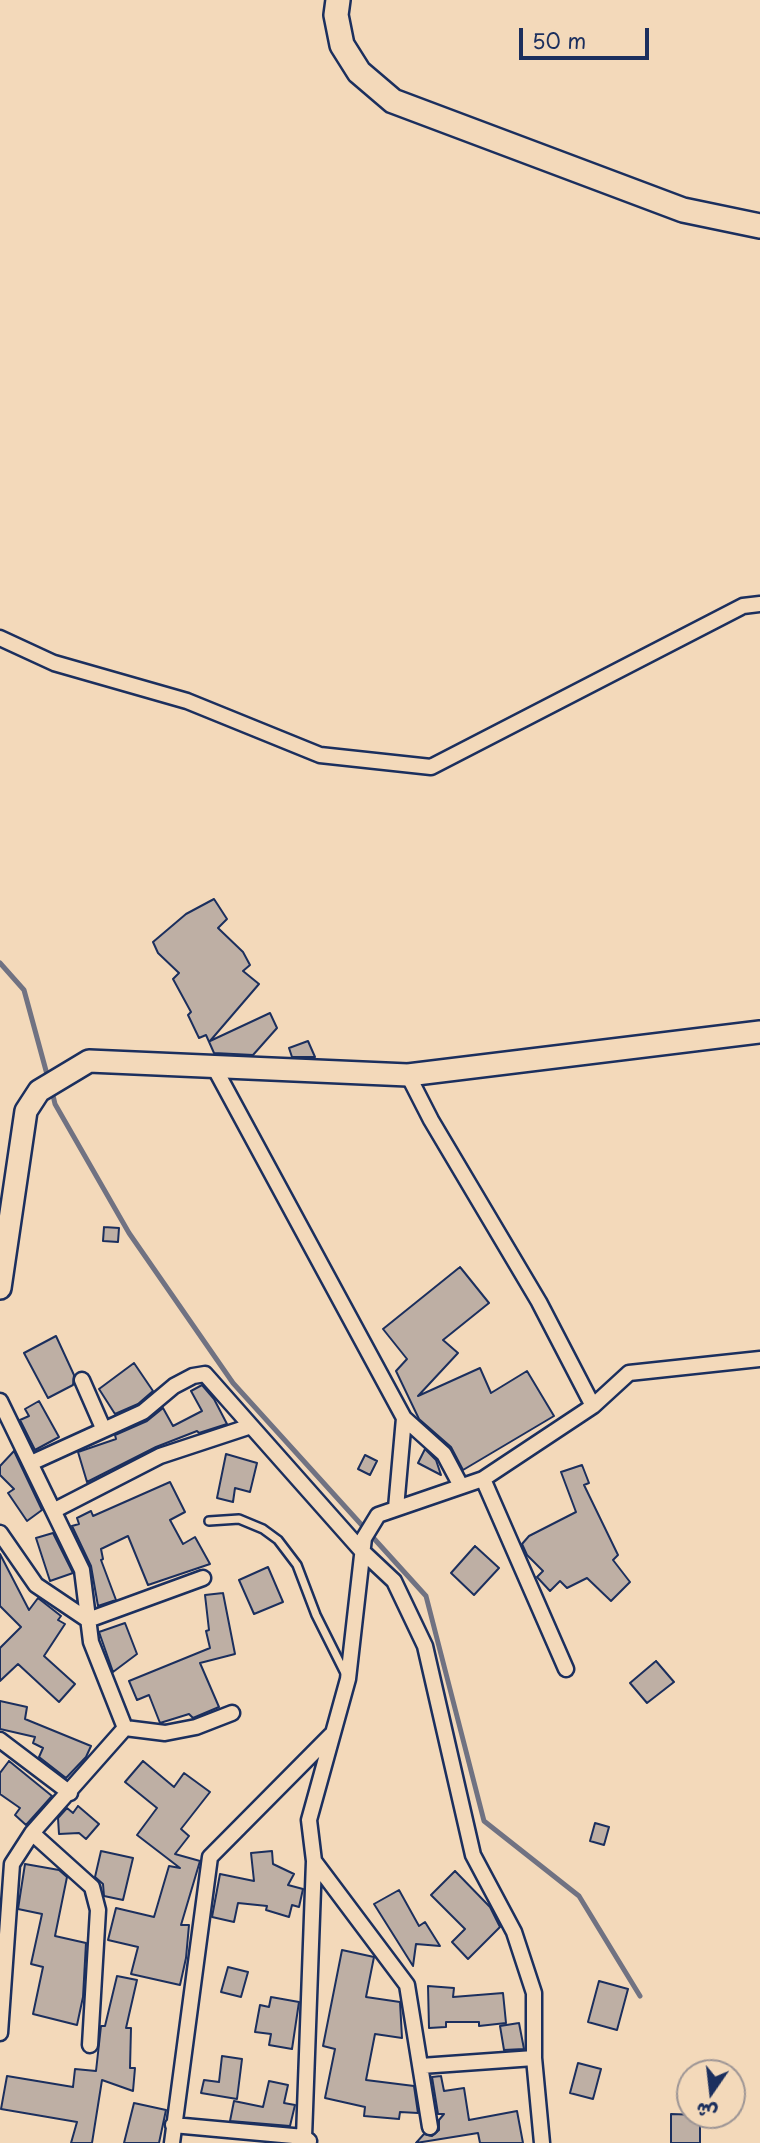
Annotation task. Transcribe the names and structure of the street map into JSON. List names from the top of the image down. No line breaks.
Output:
{"scale_bar":"50 m","north":"bottom"}
